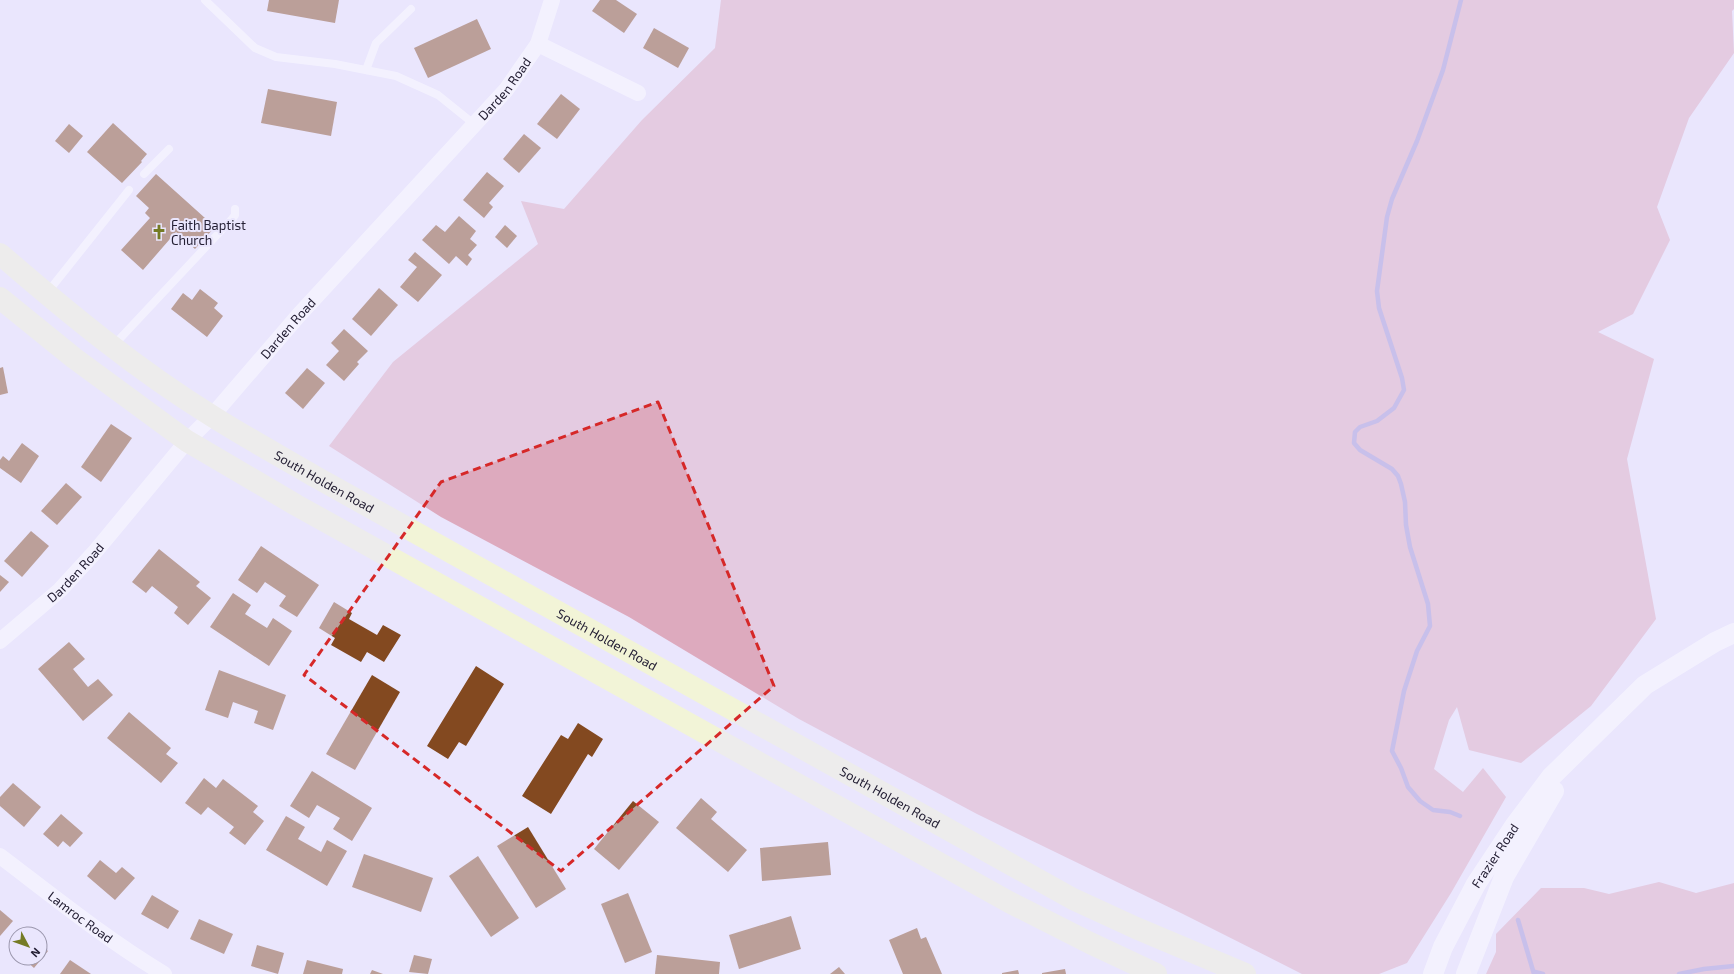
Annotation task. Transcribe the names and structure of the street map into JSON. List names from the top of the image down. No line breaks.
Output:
{"streets":{"main road":["South Holden Road"],"street":["Darden Road","Frazier Road","Lamroc Road"]},"crossings":[["Darden Road","South Holden Road"]],"places":{"church":["Faith Baptist Church"]},"north":"bottom right"}
